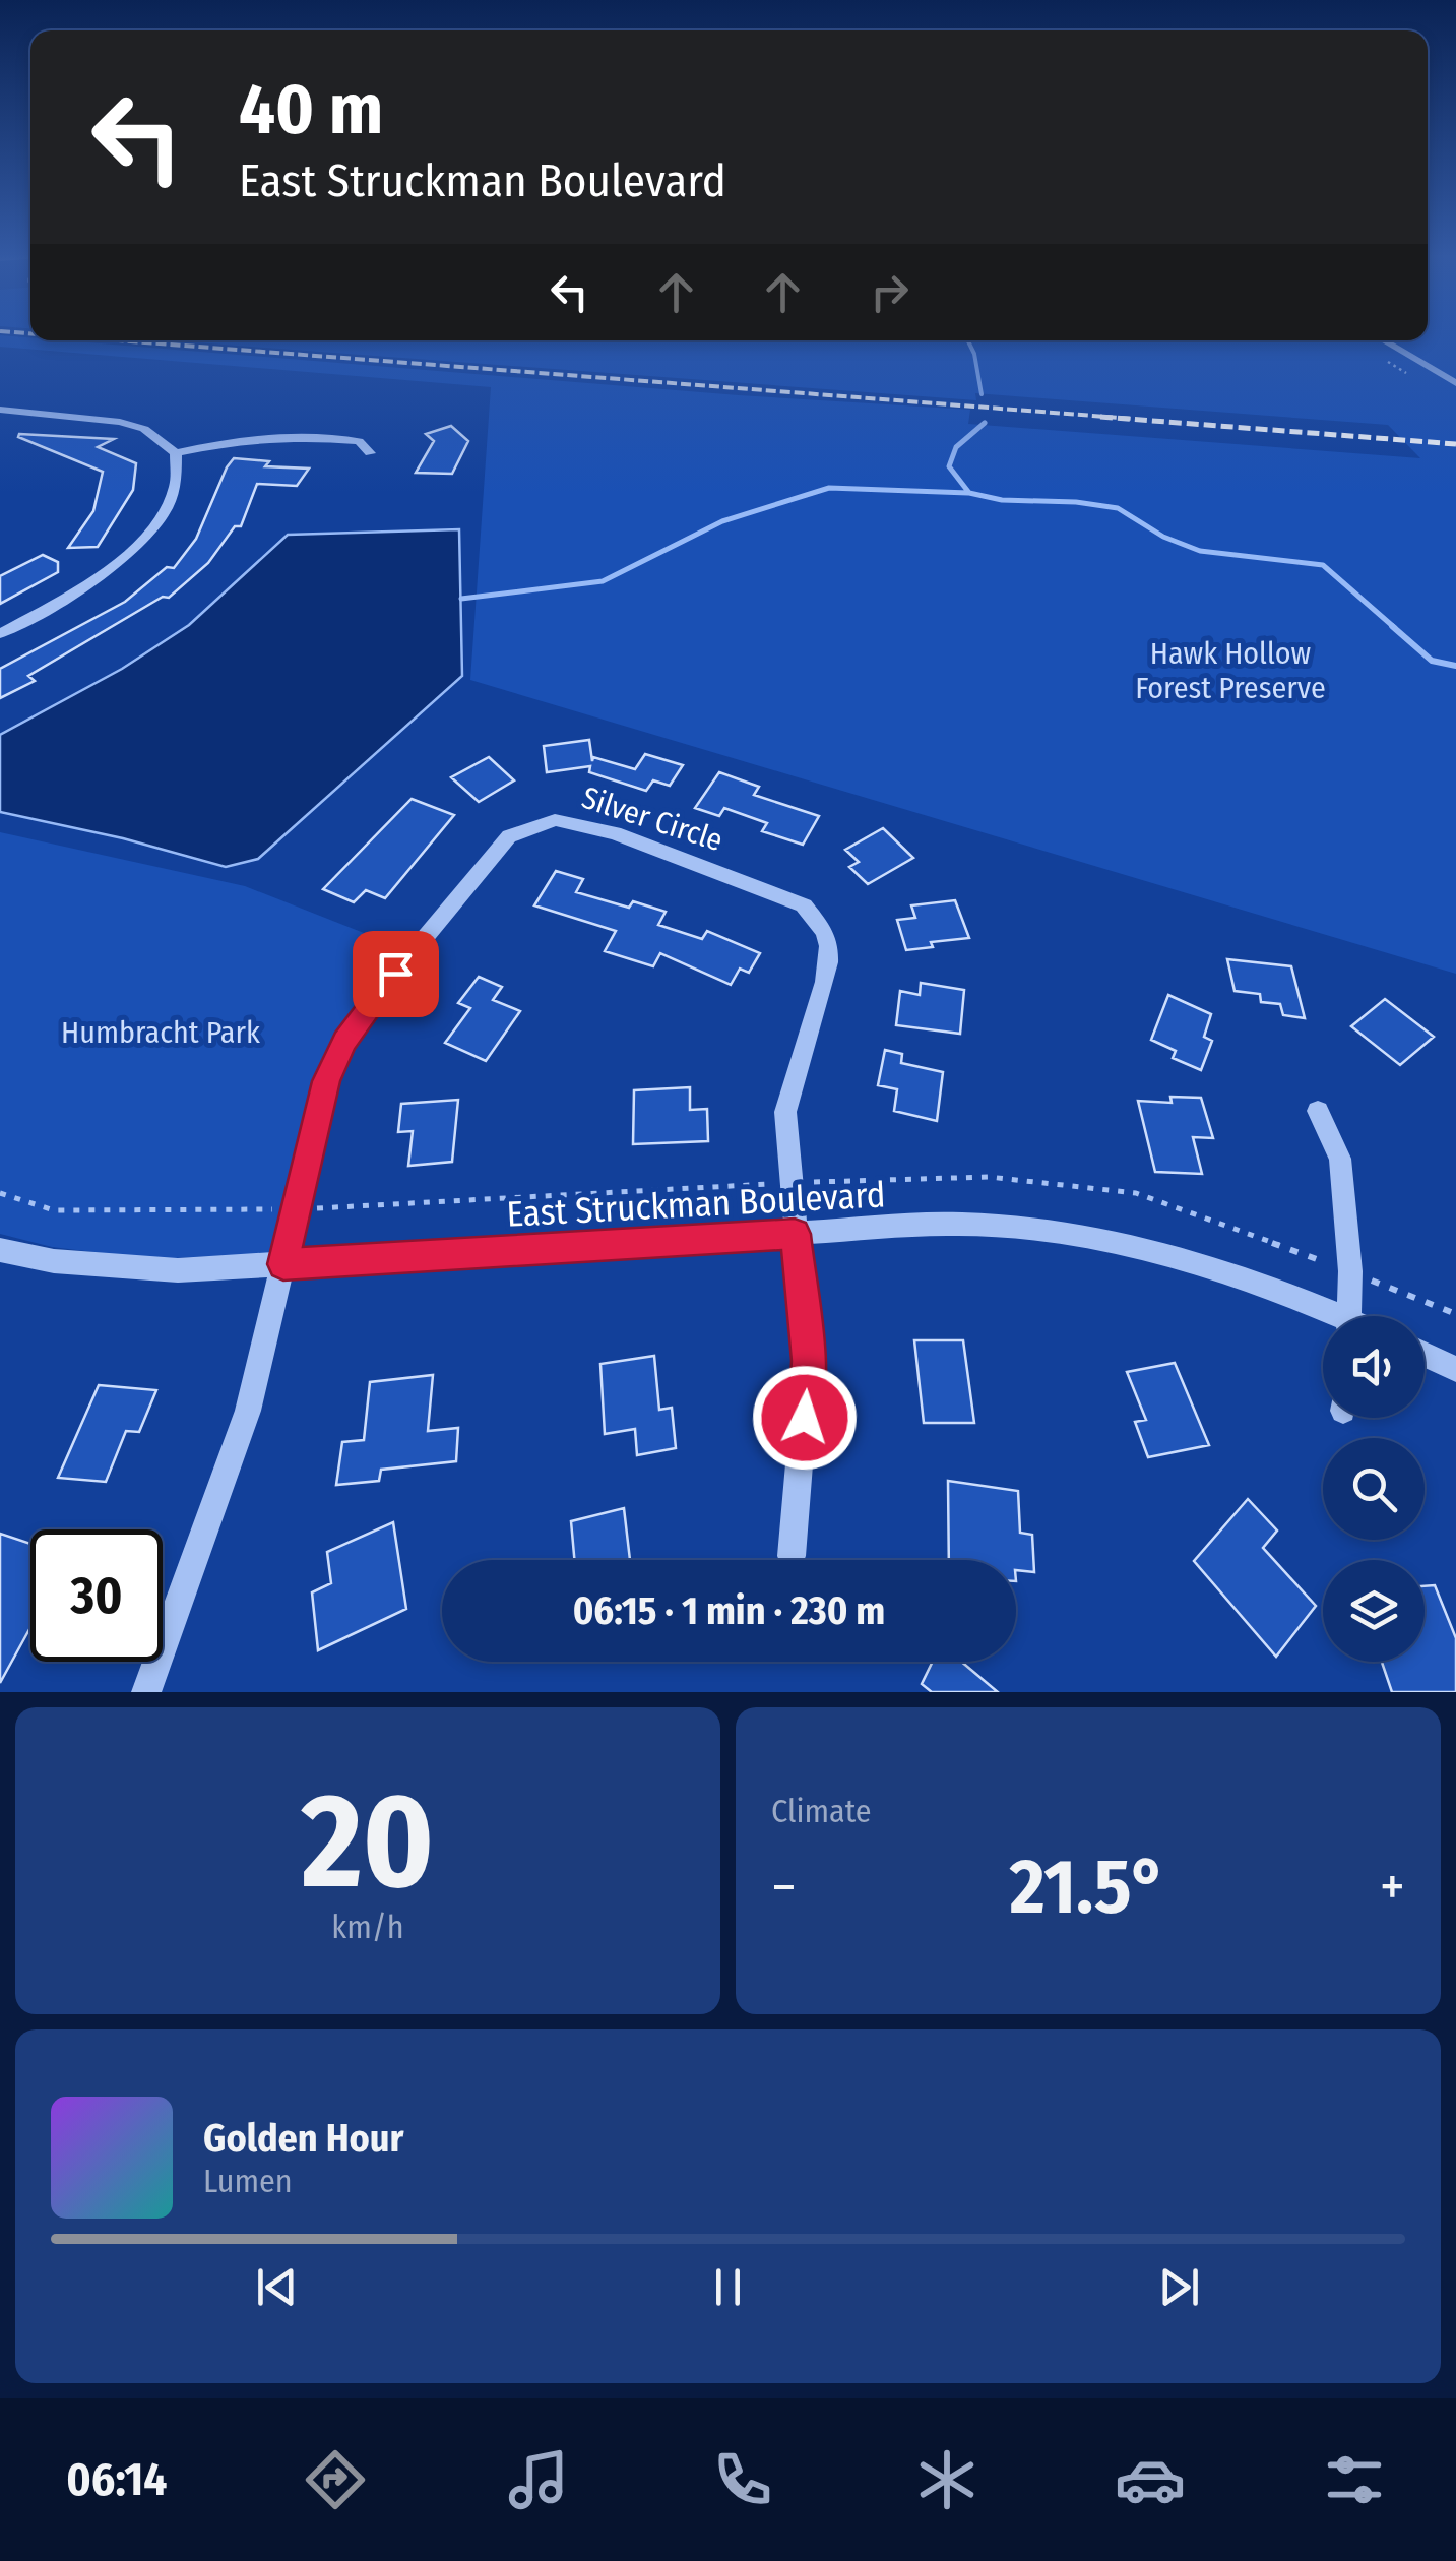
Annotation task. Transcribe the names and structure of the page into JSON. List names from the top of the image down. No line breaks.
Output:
{"streets":{"street":["Silver Circle","East Struckman Boulevard"]},"crossings":[["Silver Circle","East Struckman Boulevard"]],"parks":["Hawk Hollow Forest Preserve","Humbracht Park"],"page":{"turn":["40 m","East Struckman Boulevard"],"limit":"30","trip":"06:15 · 1 min · 230 m","tile":[["20","km/h"],"Climate"],"heat":["−","21.5°","+"],"song":["Golden Hour","Lumen"],"tabs":"06:14"}}
